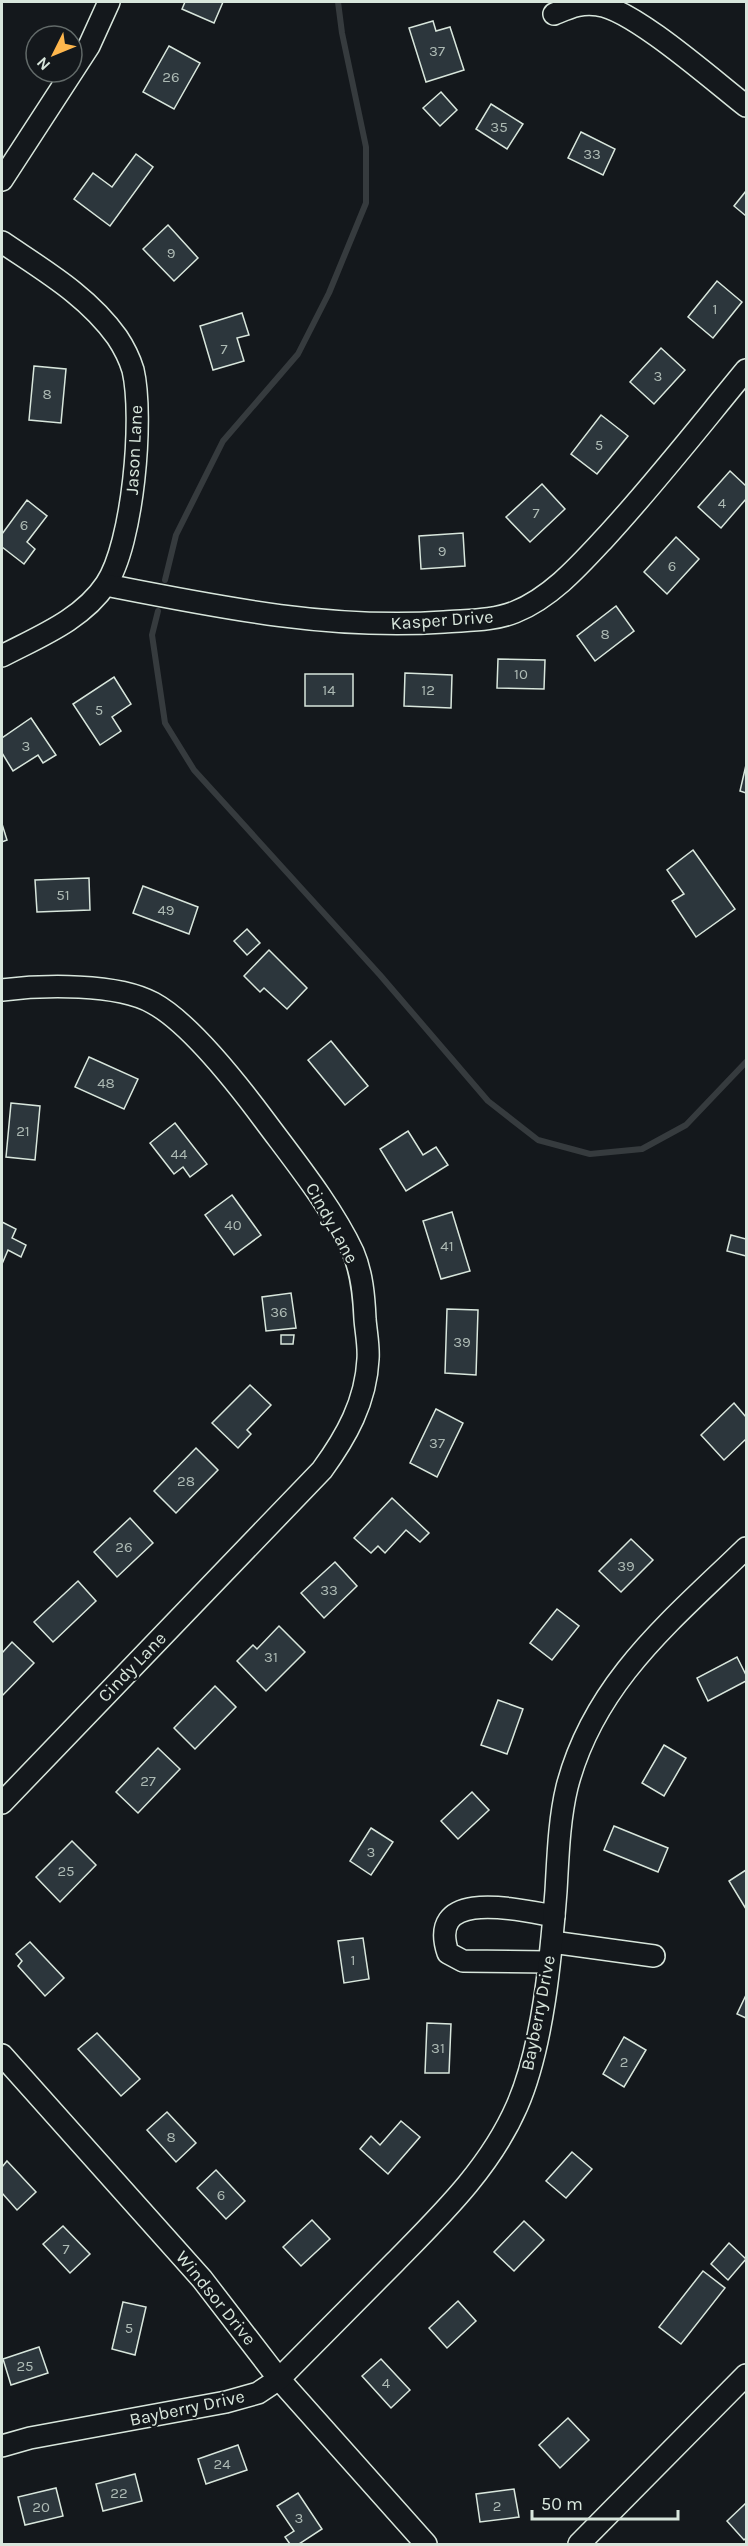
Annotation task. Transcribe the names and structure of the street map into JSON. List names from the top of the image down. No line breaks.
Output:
{"streets":{"street":["Jason Lane","Kasper Drive","Cindy Lane","Bayberry Drive","Windsor Drive"]},"crossings":[["Jason Lane","Kasper Drive"],["Bayberry Drive","Windsor Drive"]],"house_numbers":["37","26","35","33","9","1","7","3","8","5","4","7","6","9","6","8","10","14","12","5","3","51","49","48","21","44","40","41","36","39","37","28","26","39","33","31","27","3","25","1","31","2","8","6","7","5","25","4","24","22","2","20","3"],"scale_bar":"50 m","north":"bottom left"}
